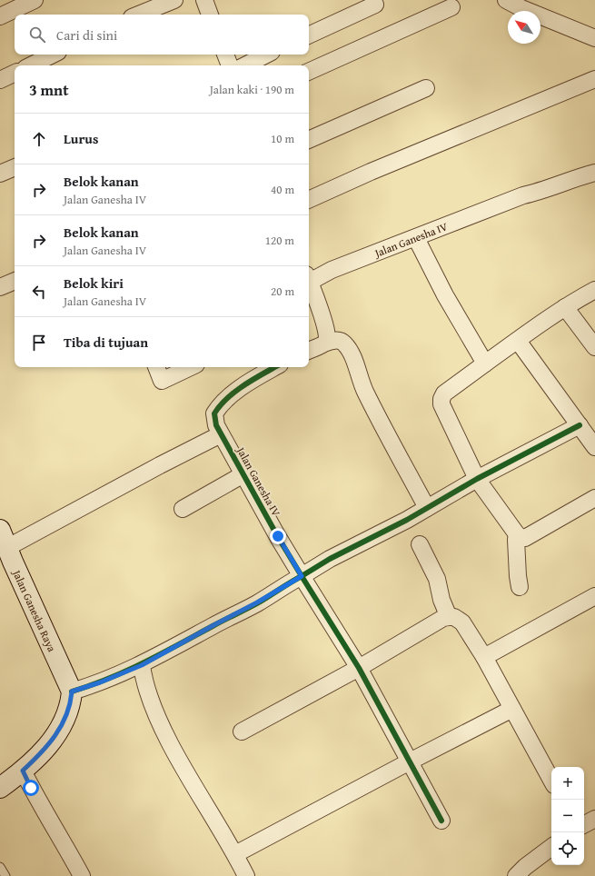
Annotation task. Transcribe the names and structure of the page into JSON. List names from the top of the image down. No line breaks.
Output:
{"streets":{"street":["Jalan Ganesha IV","Jalan Ganesha Raya"]},"north":"top left","page":{"search":"Cari di sini","heading":["3 mnt","Jalan kaki · 190 m"],"list":[["Lurus","10 m"],["Belok kanan","Jalan Ganesha IV","40 m"],["Belok kanan","Jalan Ganesha IV","120 m"],["Belok kiri","Jalan Ganesha IV","20 m"],"Tiba di tujuan"],"map_buttons":["+","−"]}}
